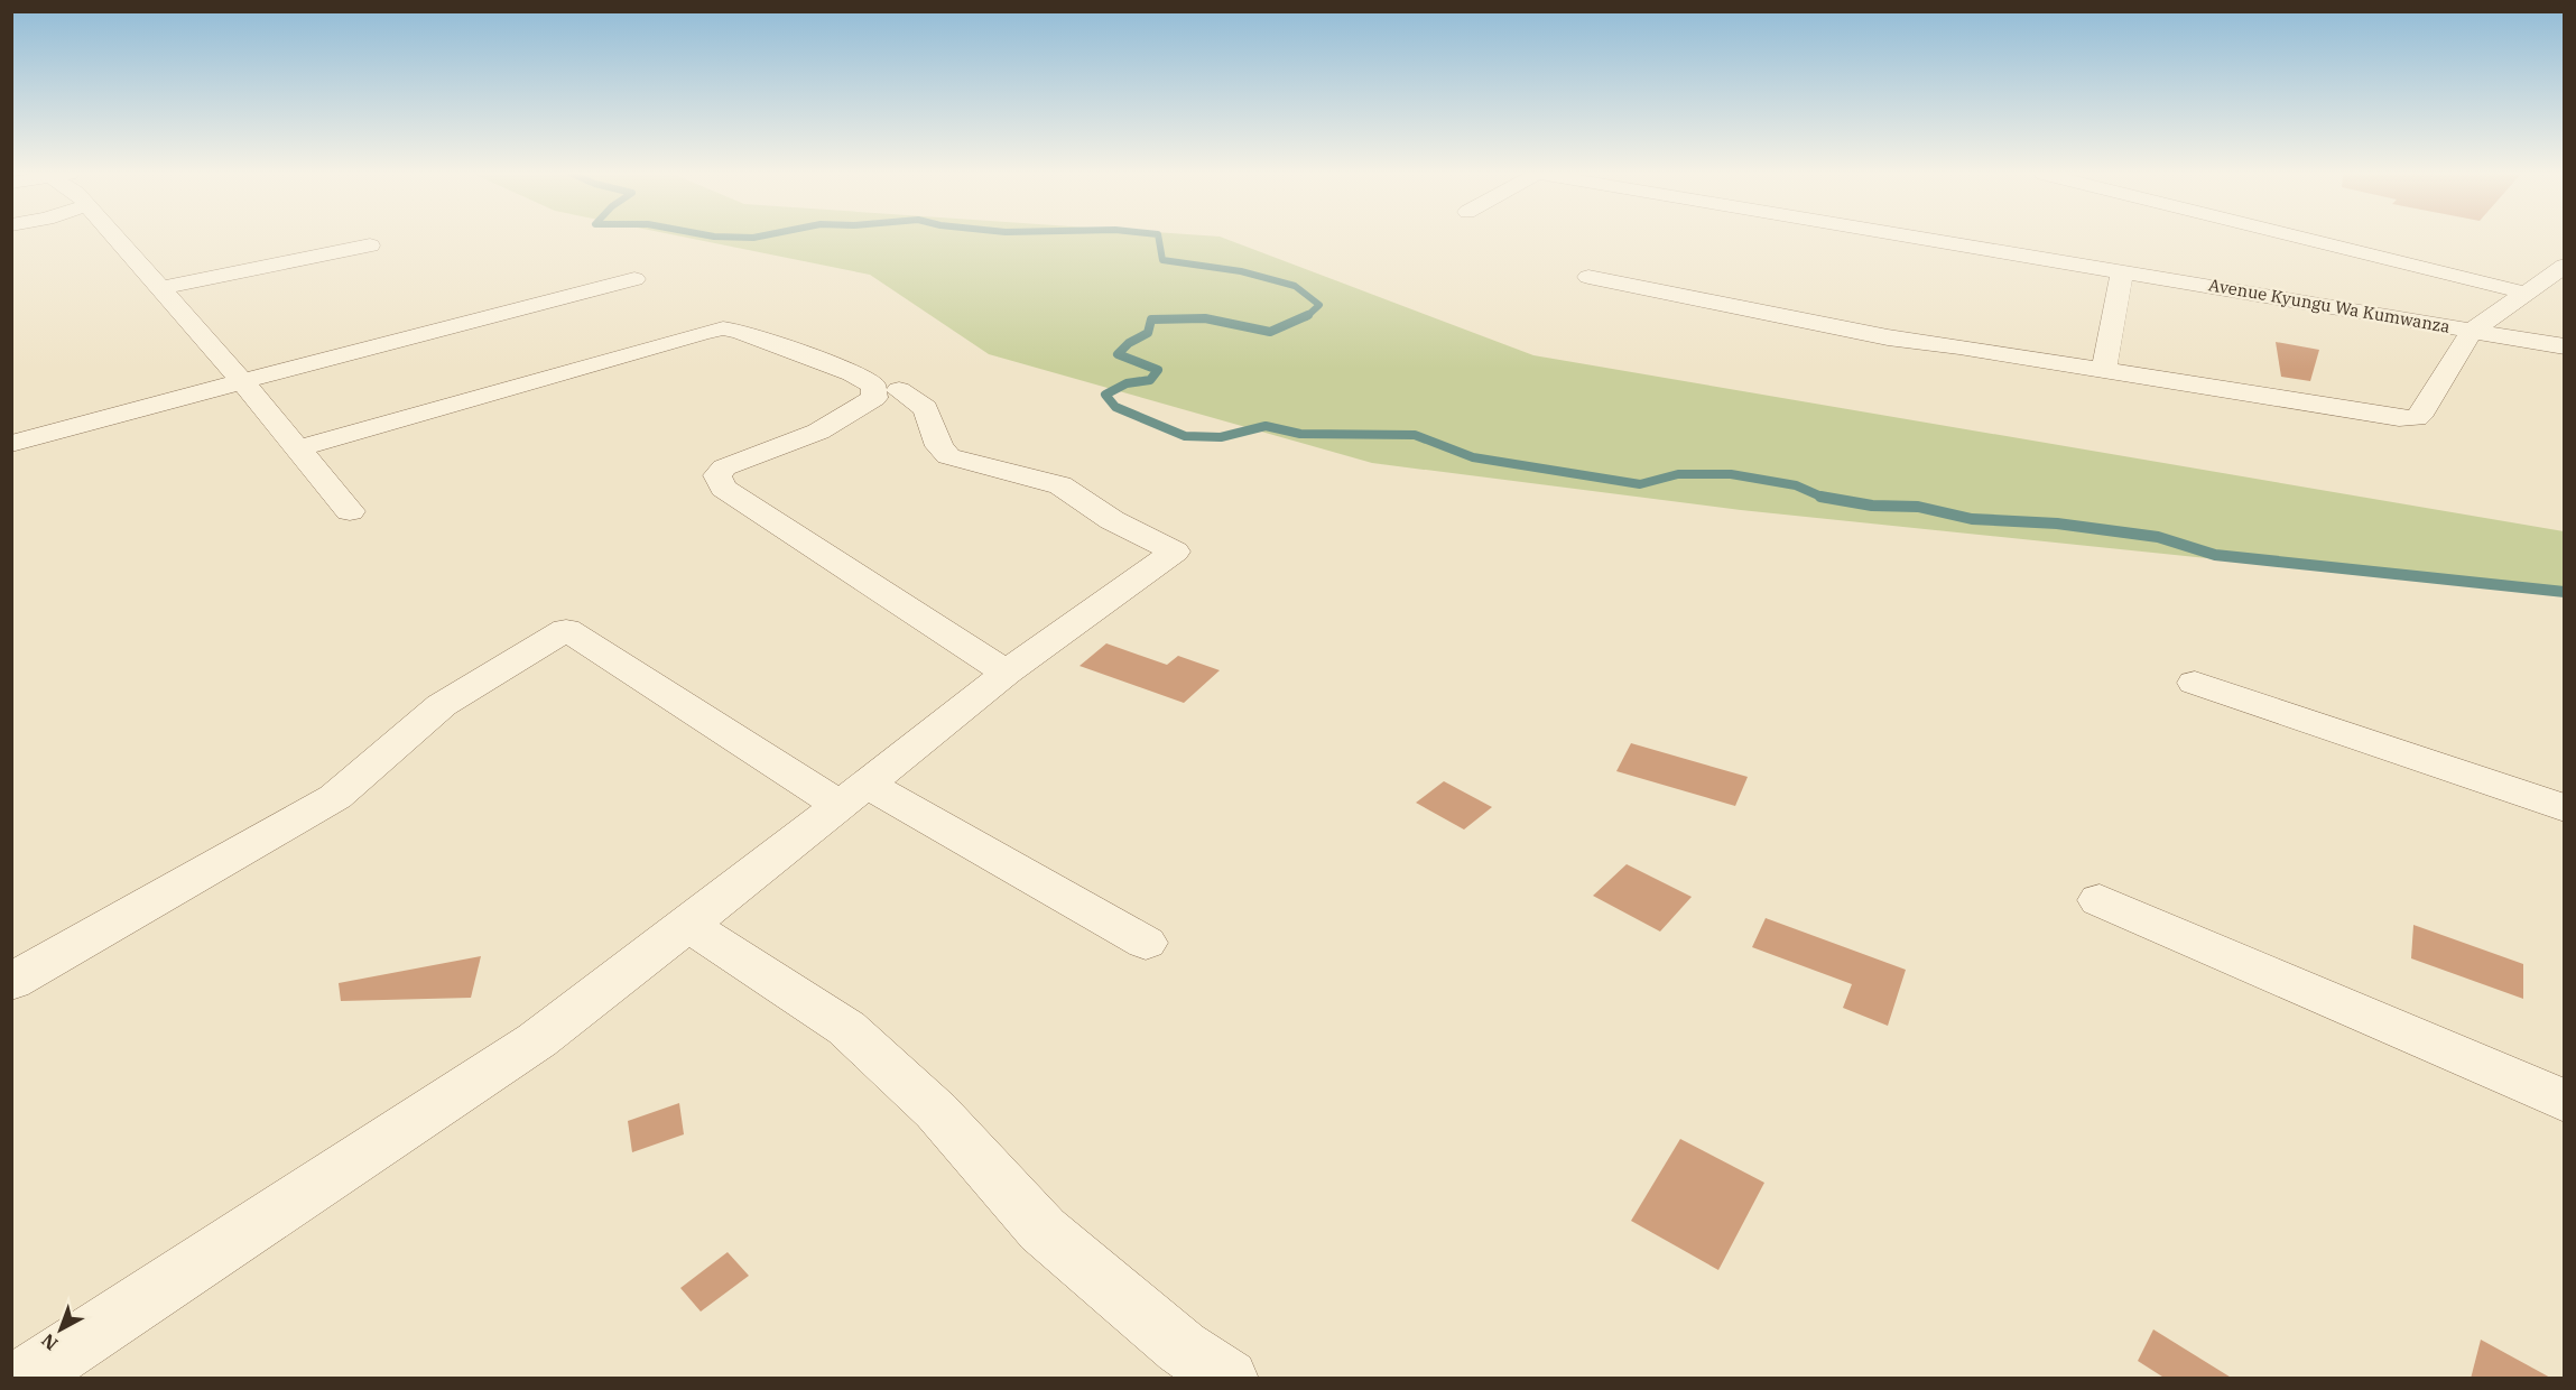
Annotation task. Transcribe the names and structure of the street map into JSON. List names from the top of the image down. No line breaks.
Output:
{"streets":{"street":["Avenue Kyungu Wa Kumwanza"]},"north":"bottom left"}
